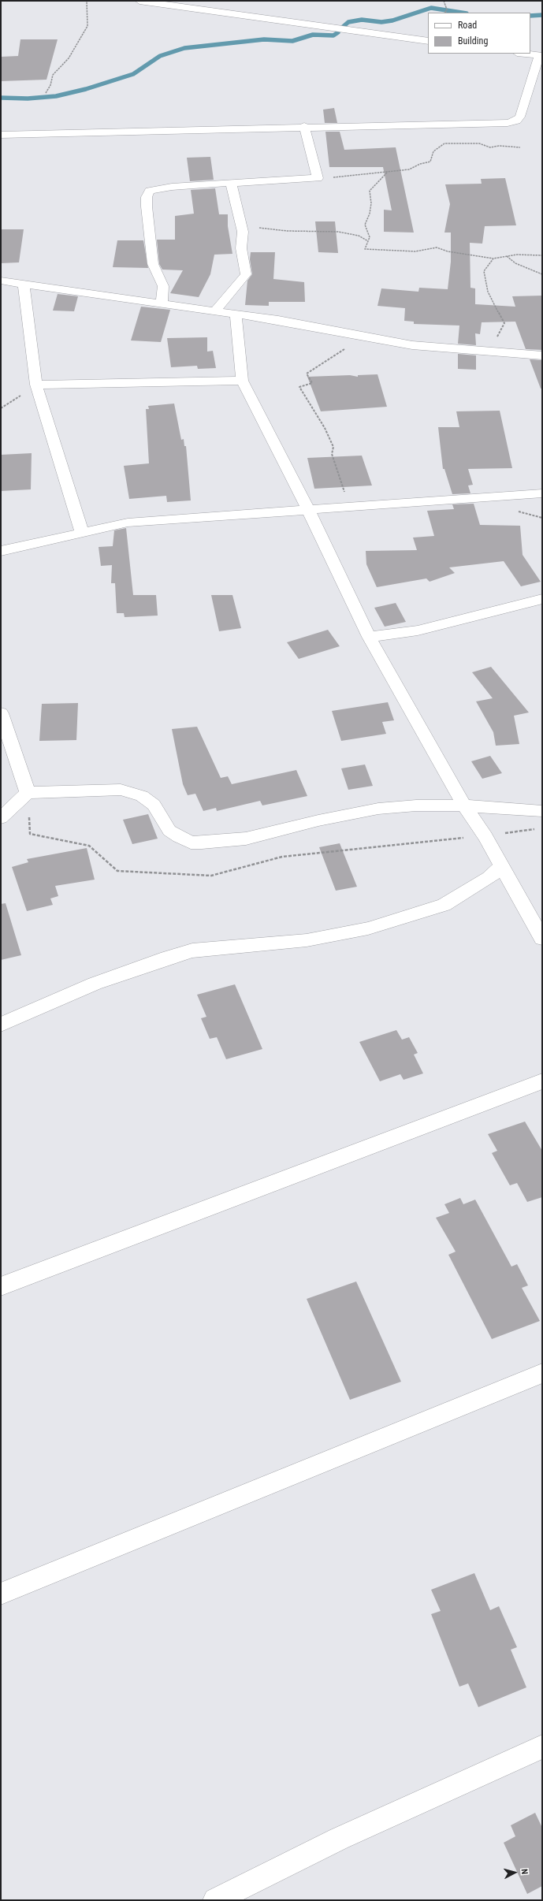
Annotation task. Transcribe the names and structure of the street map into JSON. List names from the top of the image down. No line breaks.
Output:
{"legend":["Road","Building"],"north":"right"}
